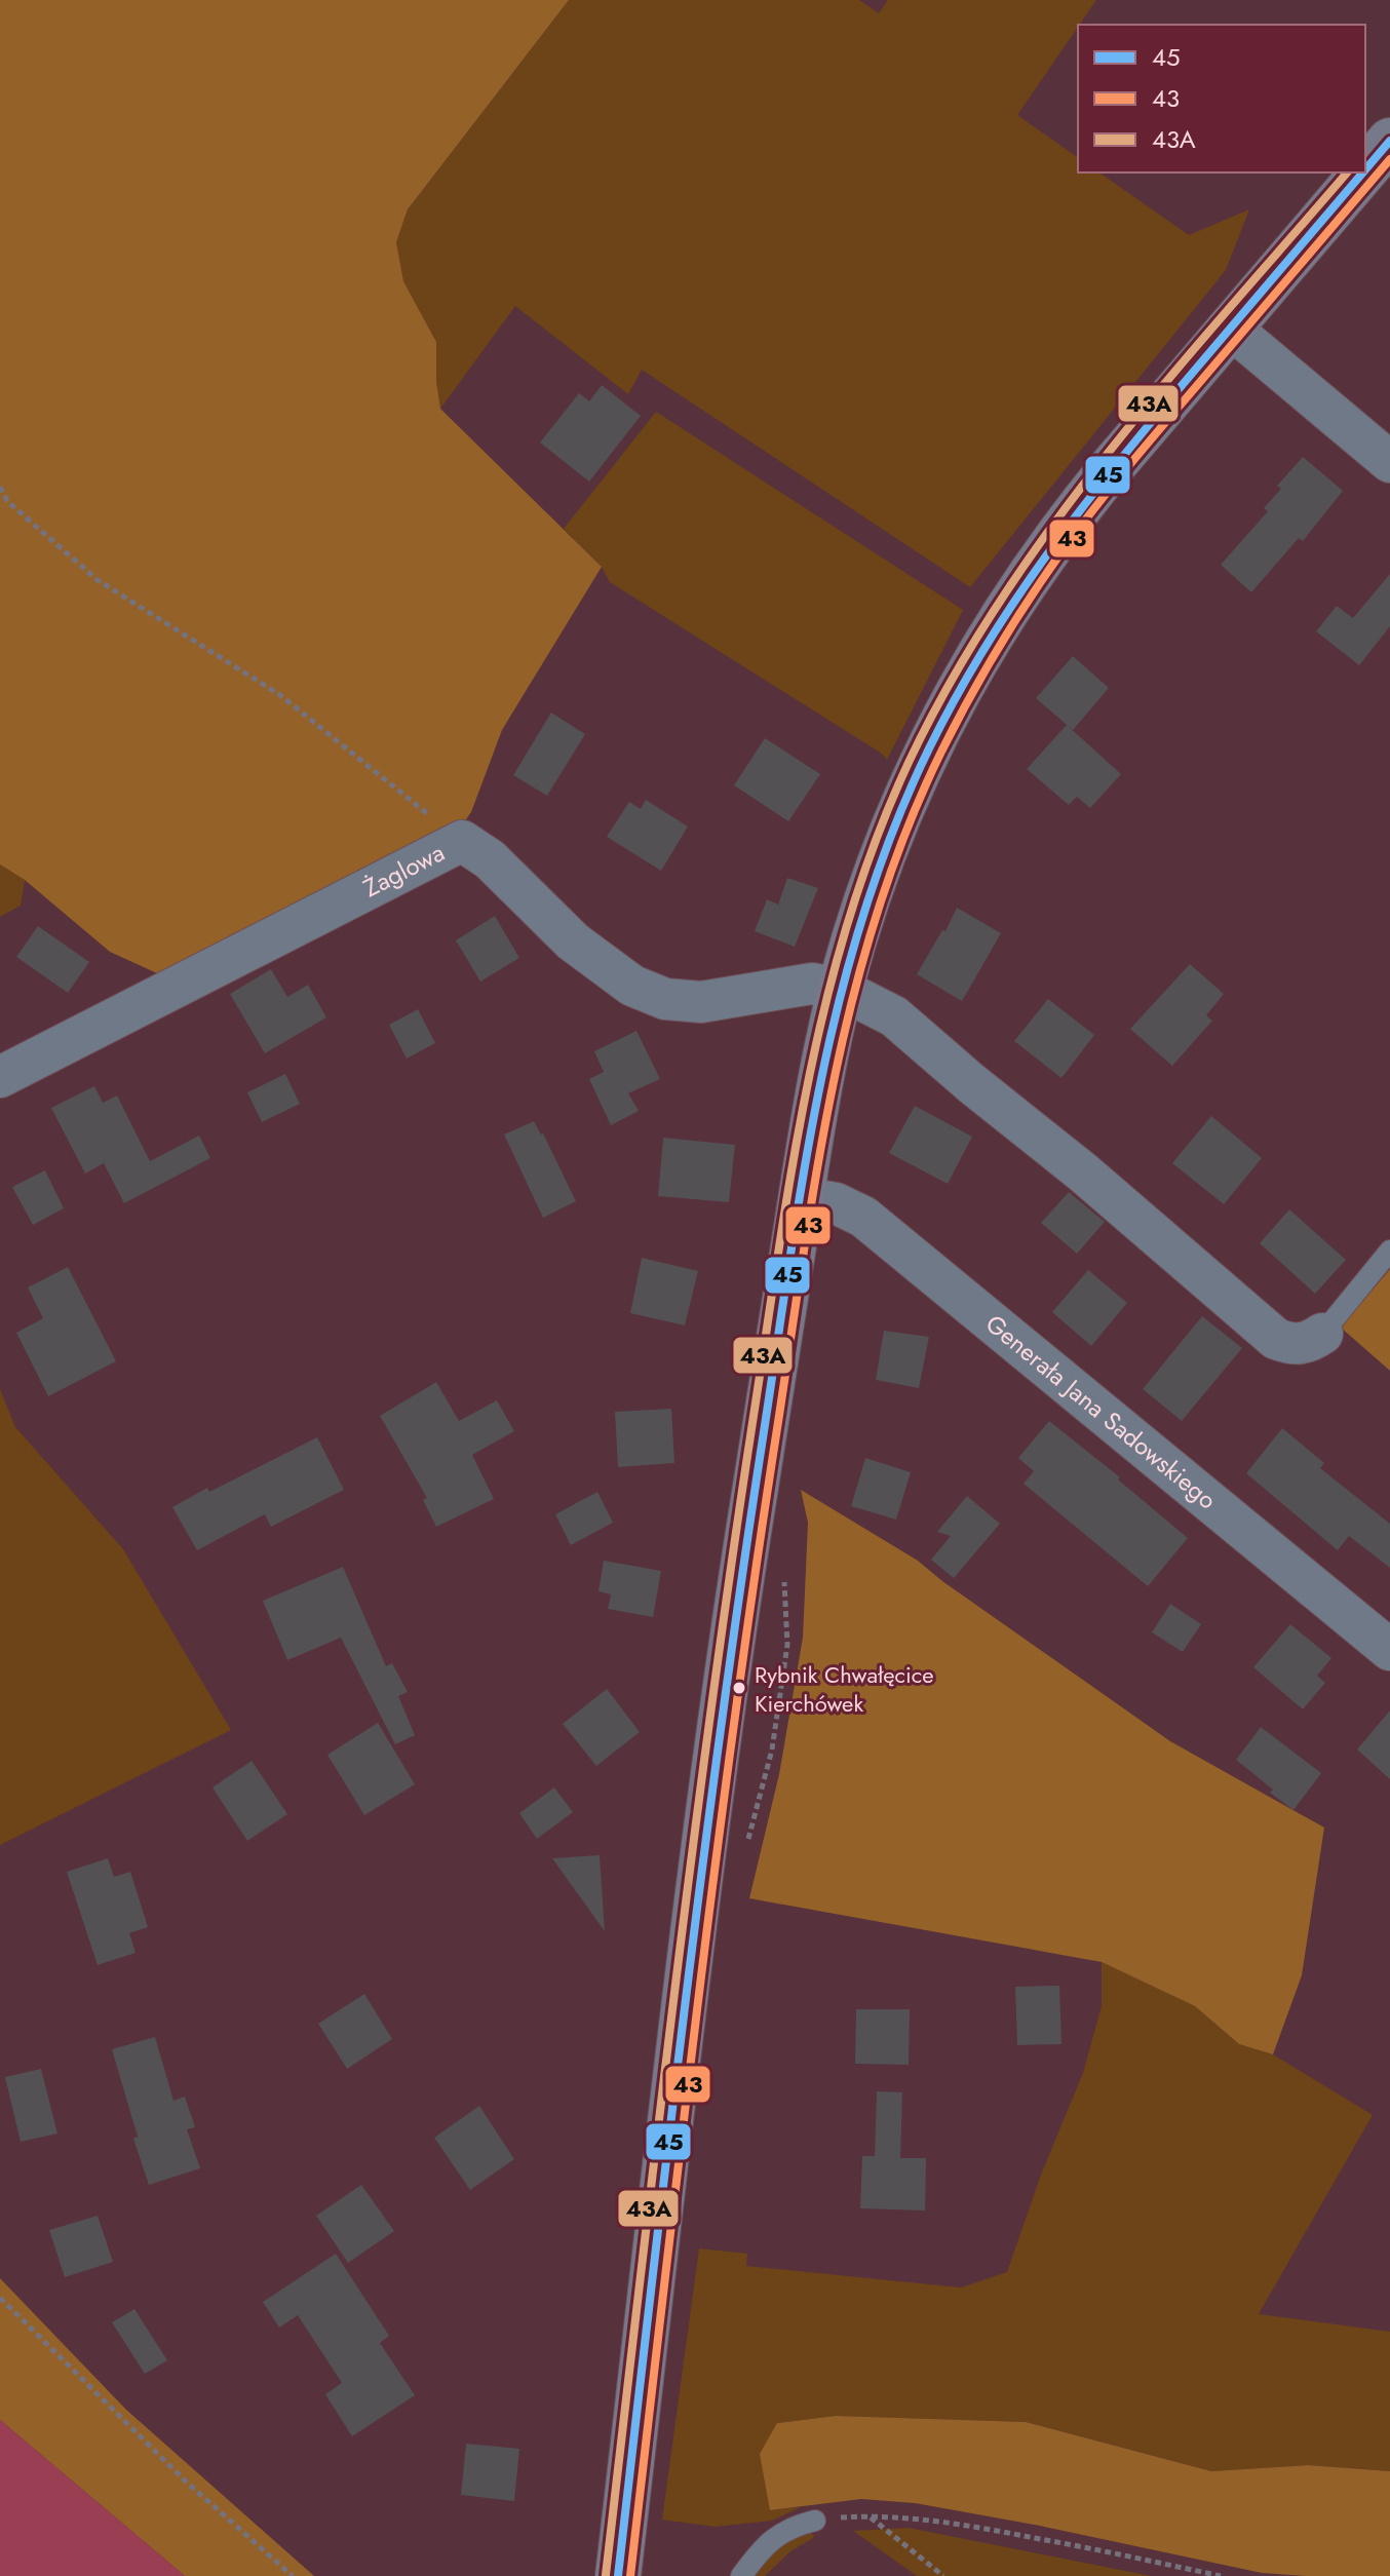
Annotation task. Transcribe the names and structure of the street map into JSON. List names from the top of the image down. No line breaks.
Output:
{"streets":{"street":["Żaglowa","Generała Jana Sadowskiego"]},"places":["Rybnik Chwałęcice Kierchówek"],"lines":["transit line 45","transit line 43","transit line 43A"],"legend":["45","43","43A"]}
